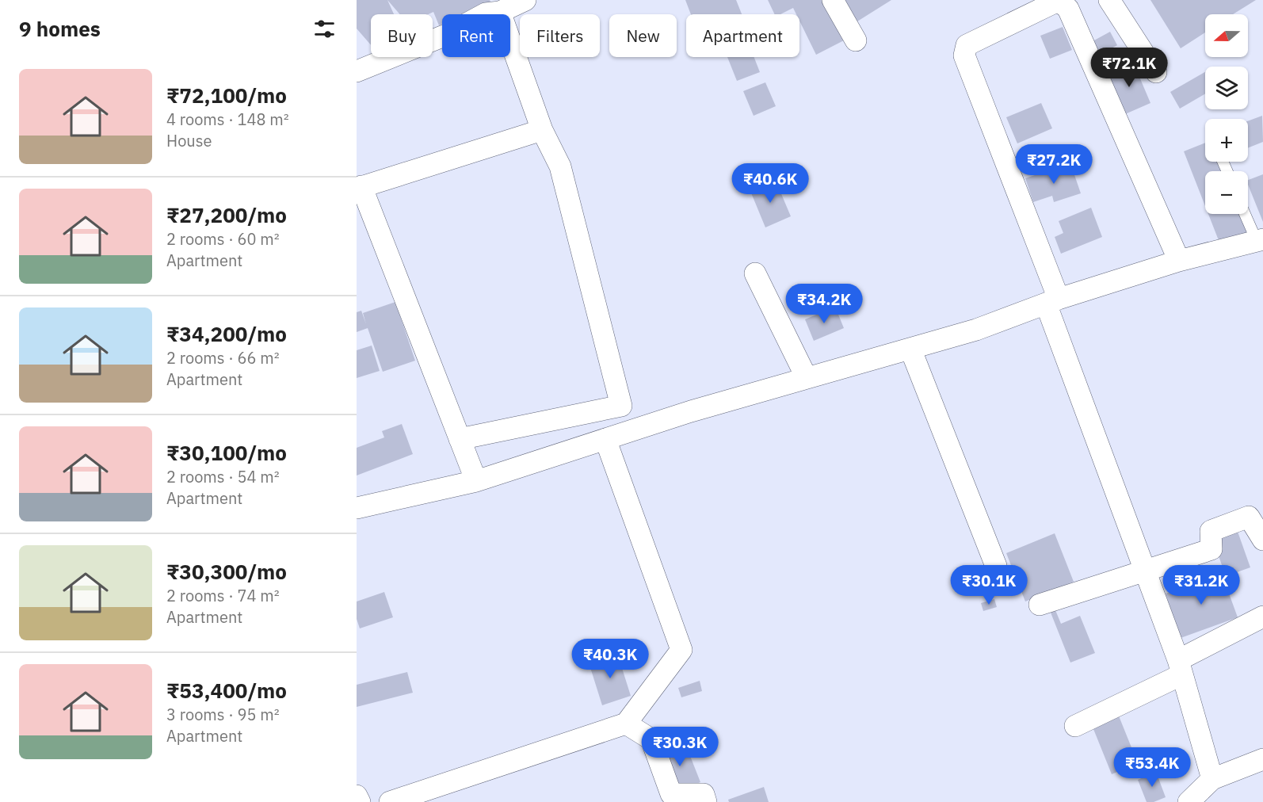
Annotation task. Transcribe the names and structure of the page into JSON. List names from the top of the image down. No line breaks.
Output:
{"north":"left","page":{"heading":"9 homes","map_buttons":["+","−"],"chip":["Buy","Rent","Filters","New","Apartment"],"price":["₹72.1K","₹27.2K","₹40.6K","₹34.2K","₹30.1K","₹31.2K","₹40.3K","₹30.3K","₹53.4K"],"list":[{"name":"₹72,100/mo","note":"4 rooms · 148 m² · House"},{"name":"₹27,200/mo","note":"2 rooms · 60 m² · Apartment"},{"name":"₹34,200/mo","note":"2 rooms · 66 m² · Apartment"},{"name":"₹30,100/mo","note":"2 rooms · 54 m² · Apartment"},{"name":"₹30,300/mo","note":"2 rooms · 74 m² · Apartment"},{"name":"₹53,400/mo","note":"3 rooms · 95 m² · Apartment"}]}}
